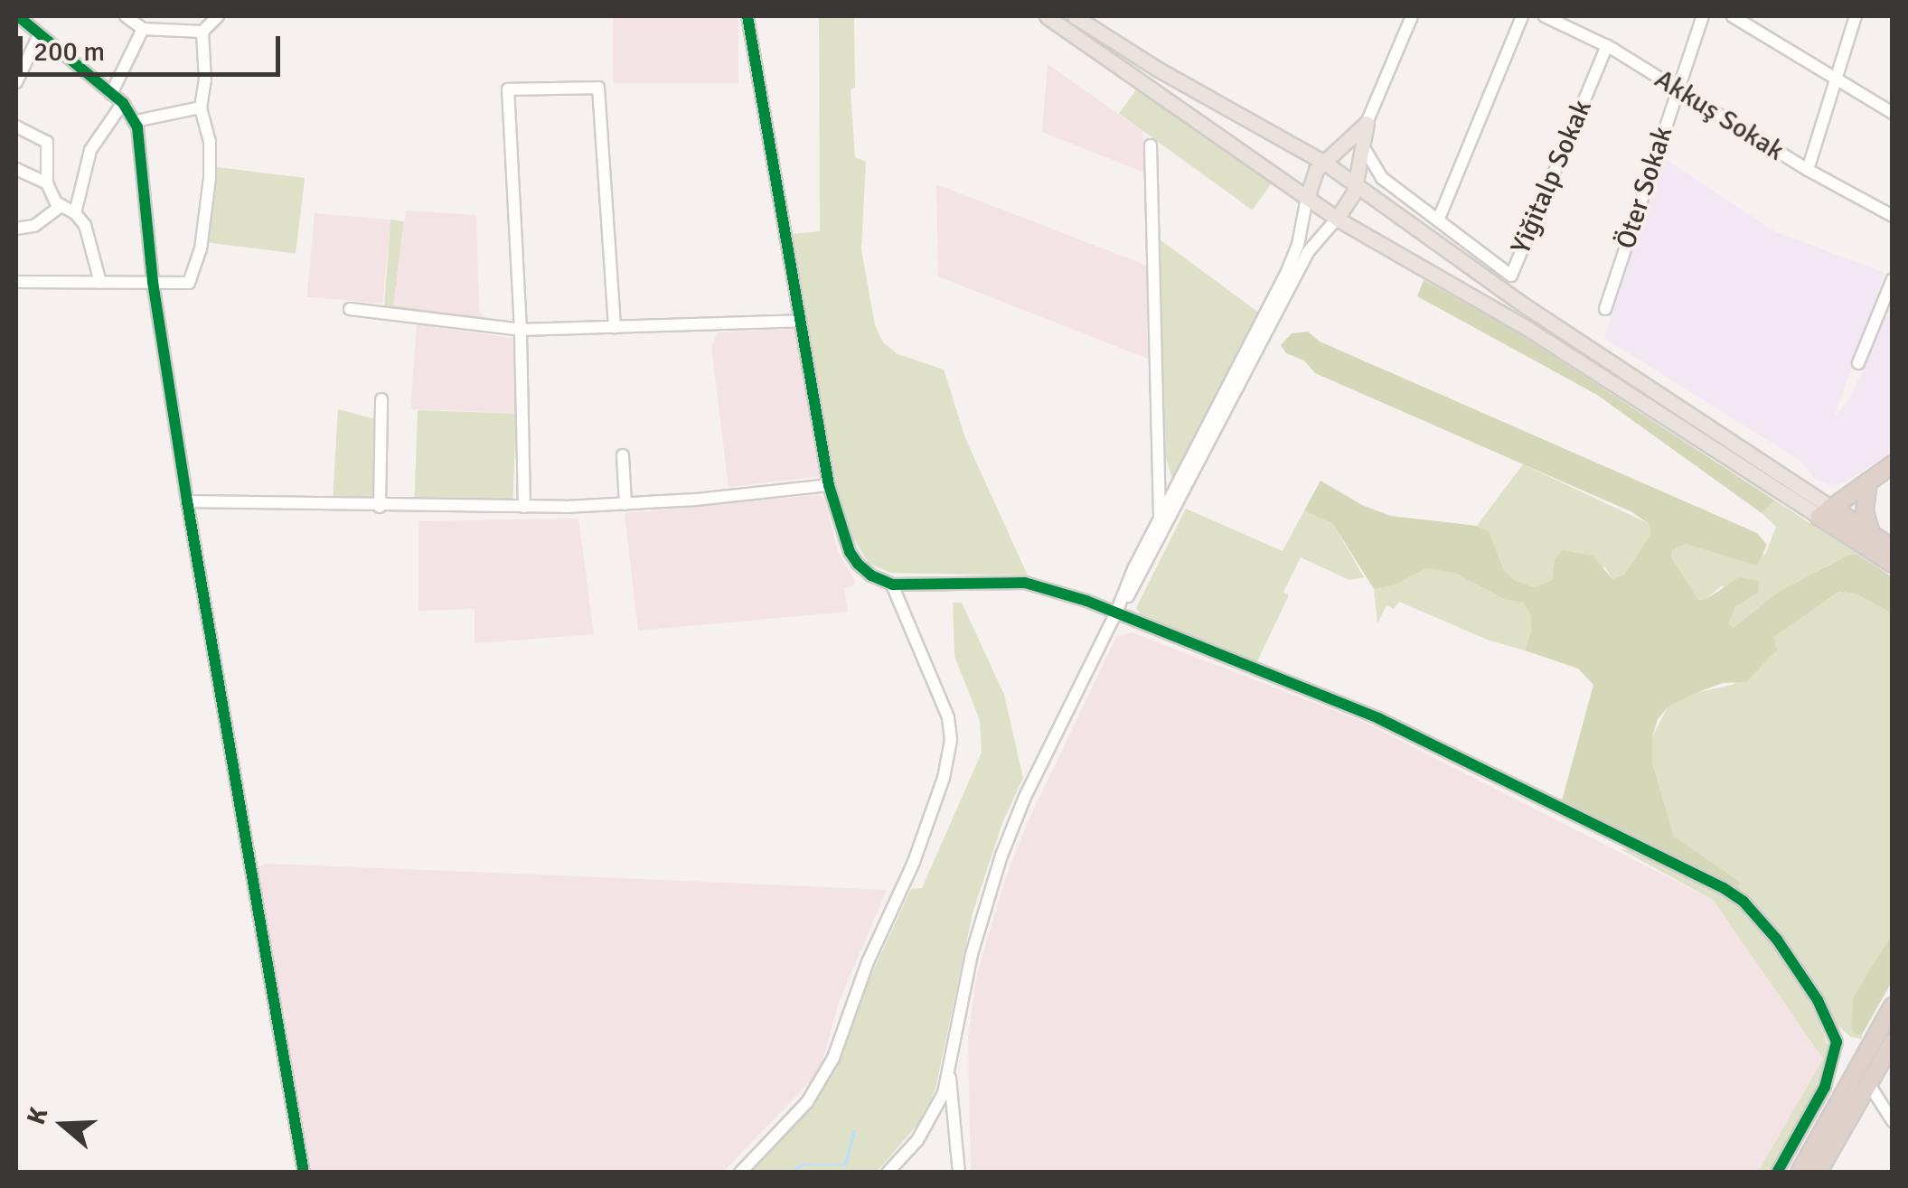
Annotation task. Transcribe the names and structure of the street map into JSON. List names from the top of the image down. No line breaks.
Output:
{"streets":{"street":["Akkuş Sokak","Yiğitalp Sokak","Öter Sokak"]},"crossings":[["Akkuş Sokak","Yiğitalp Sokak"],["Akkuş Sokak","Öter Sokak"]],"scale_bar":"200 m","north":"left"}
